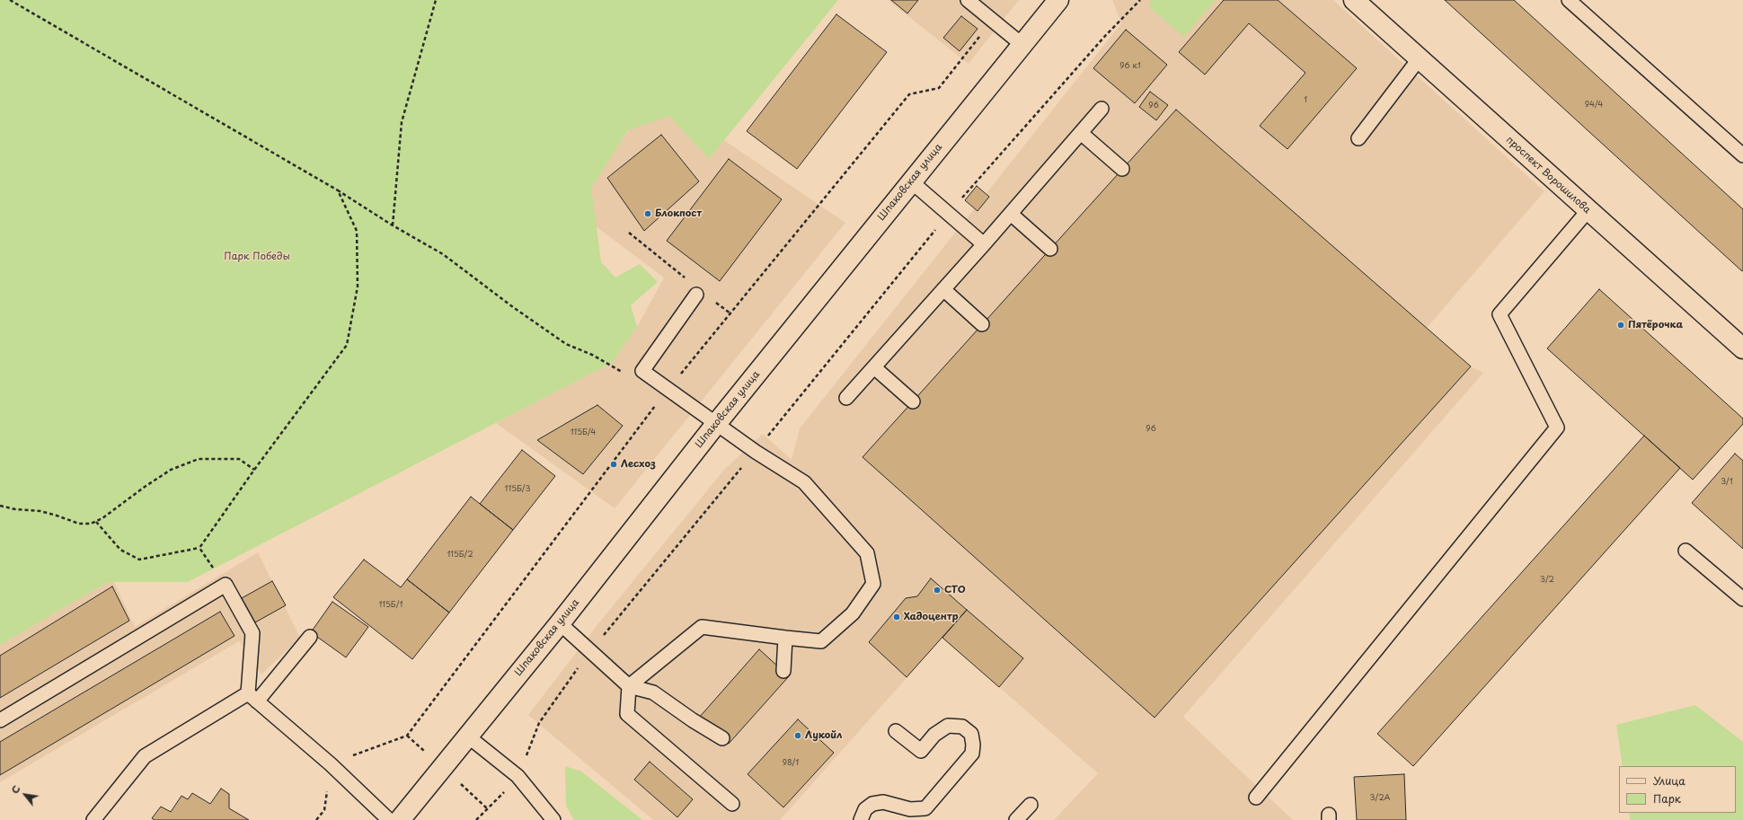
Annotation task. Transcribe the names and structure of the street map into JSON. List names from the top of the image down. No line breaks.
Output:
{"streets":{"main road":["проспект Ворошилова","Шпаковская улица"]},"parks":["Парк Победы"],"places":["Блокпост","Пятёрочка","Лесхоз","СТО","Хадоцентр","Лукойл"],"house_numbers":["96 к1","1","94/4","96","96","115Б/4","3/1","115Б/3","115Б/2","3/2","115Б/1","98/1","3/2А"],"legend":["Улица","Парк"],"north":"top left"}
